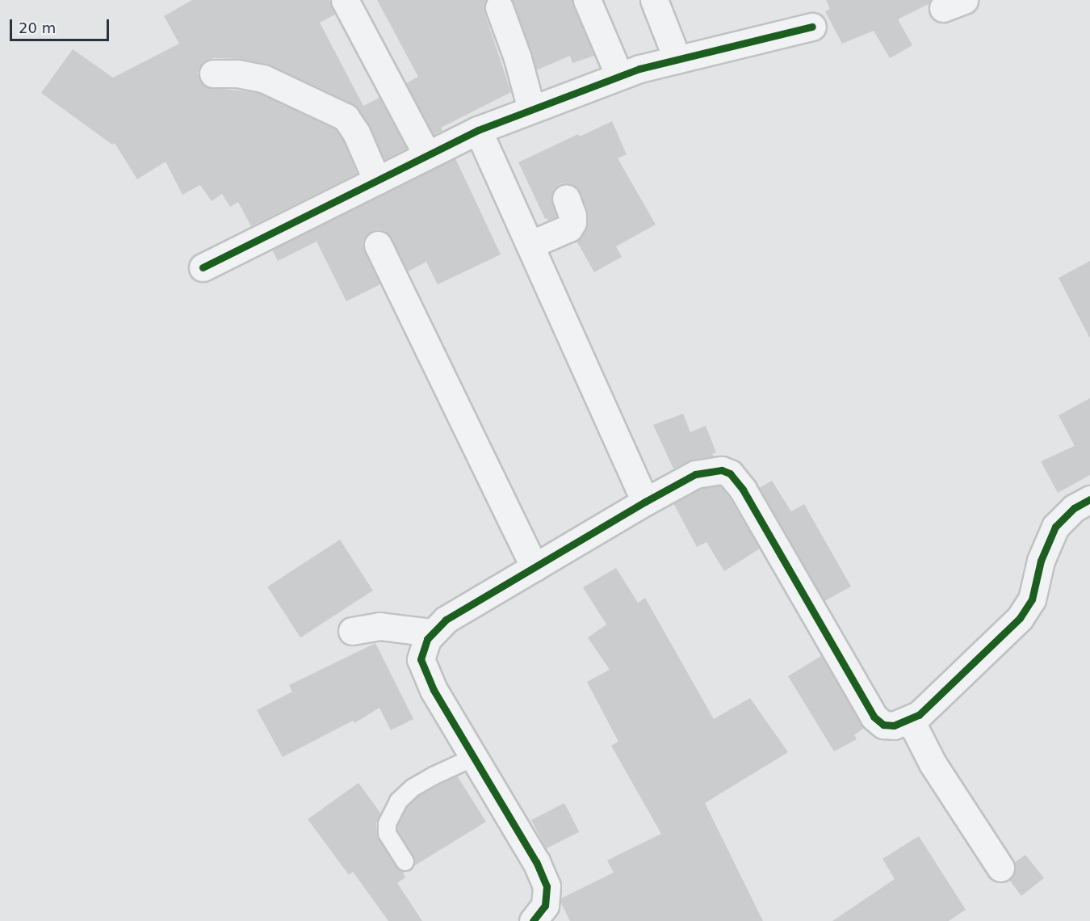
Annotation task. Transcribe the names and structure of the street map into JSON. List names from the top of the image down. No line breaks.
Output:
{"scale_bar":"20 m"}
